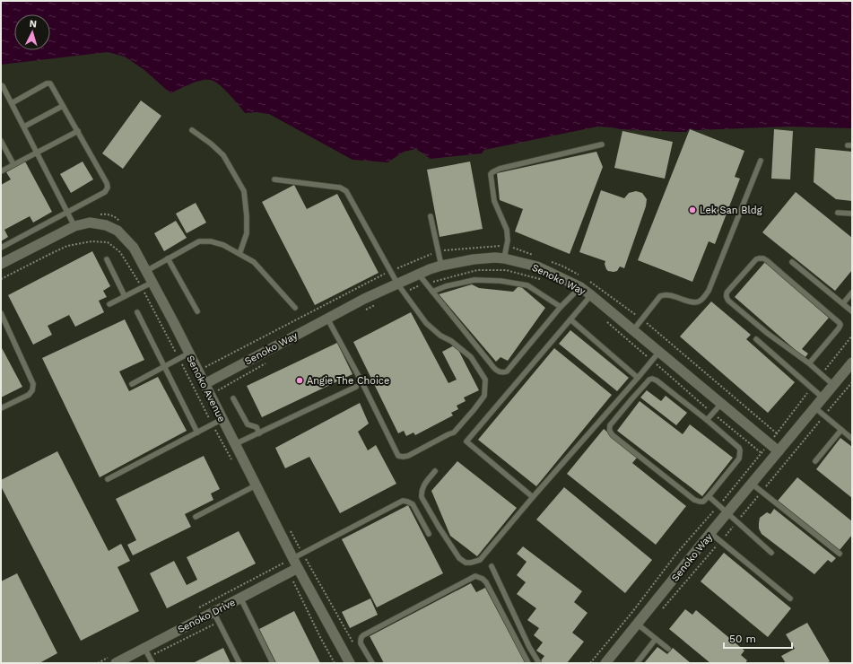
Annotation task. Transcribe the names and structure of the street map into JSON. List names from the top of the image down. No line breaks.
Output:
{"streets":{"street":["Senoko Way","Senoko Avenue","Senoko Drive"]},"crossings":[["Senoko Way","Senoko Avenue"],["Senoko Avenue","Senoko Drive"]],"places":["Lek San Bldg","Angie The Choice"],"scale_bar":"50 m","north":"top"}
